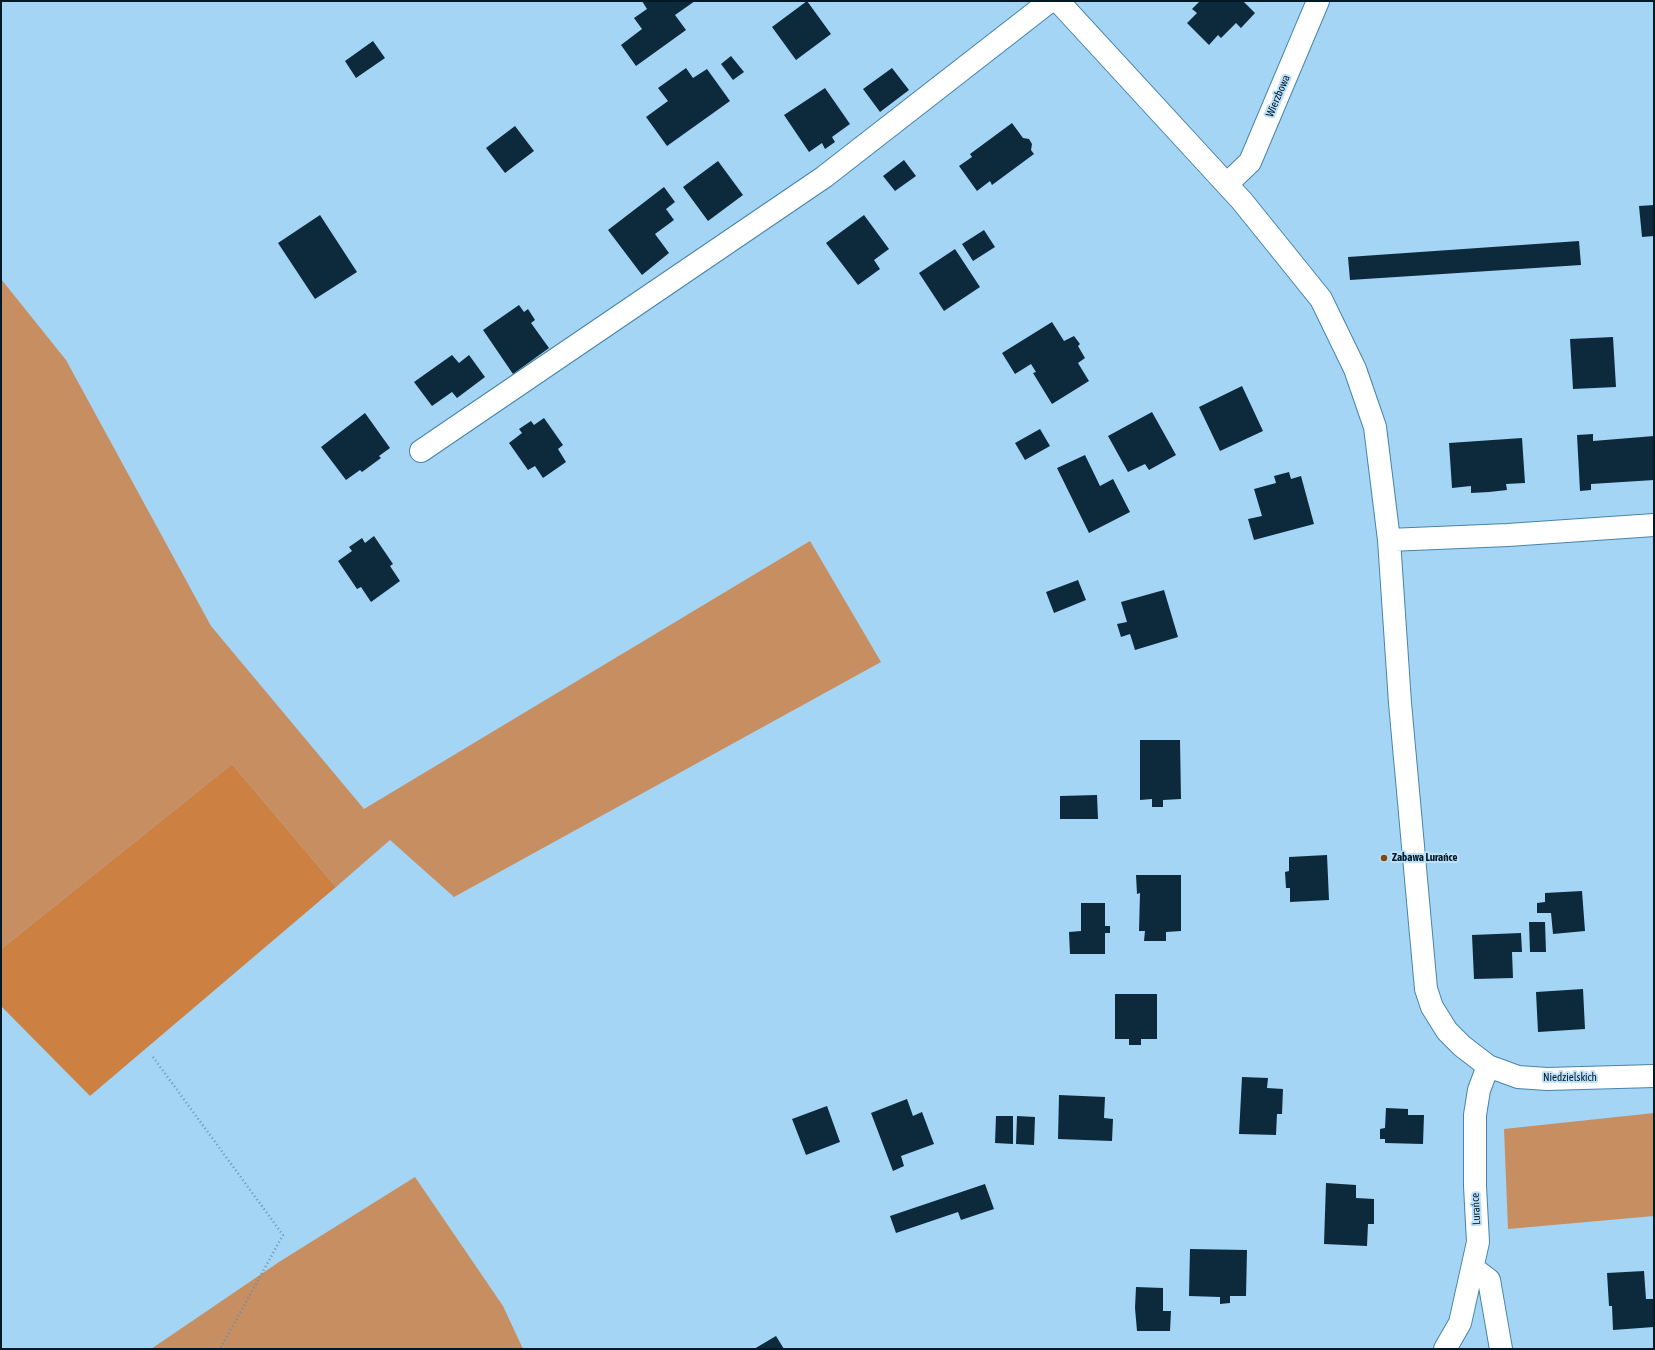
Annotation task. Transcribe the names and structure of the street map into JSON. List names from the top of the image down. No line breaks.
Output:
{"streets":{"street":["Wierzbowa","Niedzielskich","Lurańce"]},"crossings":[["Wierzbowa","Niedzielskich"],["Niedzielskich","Lurańce"]],"places":["Zabawa Lurańce"]}
